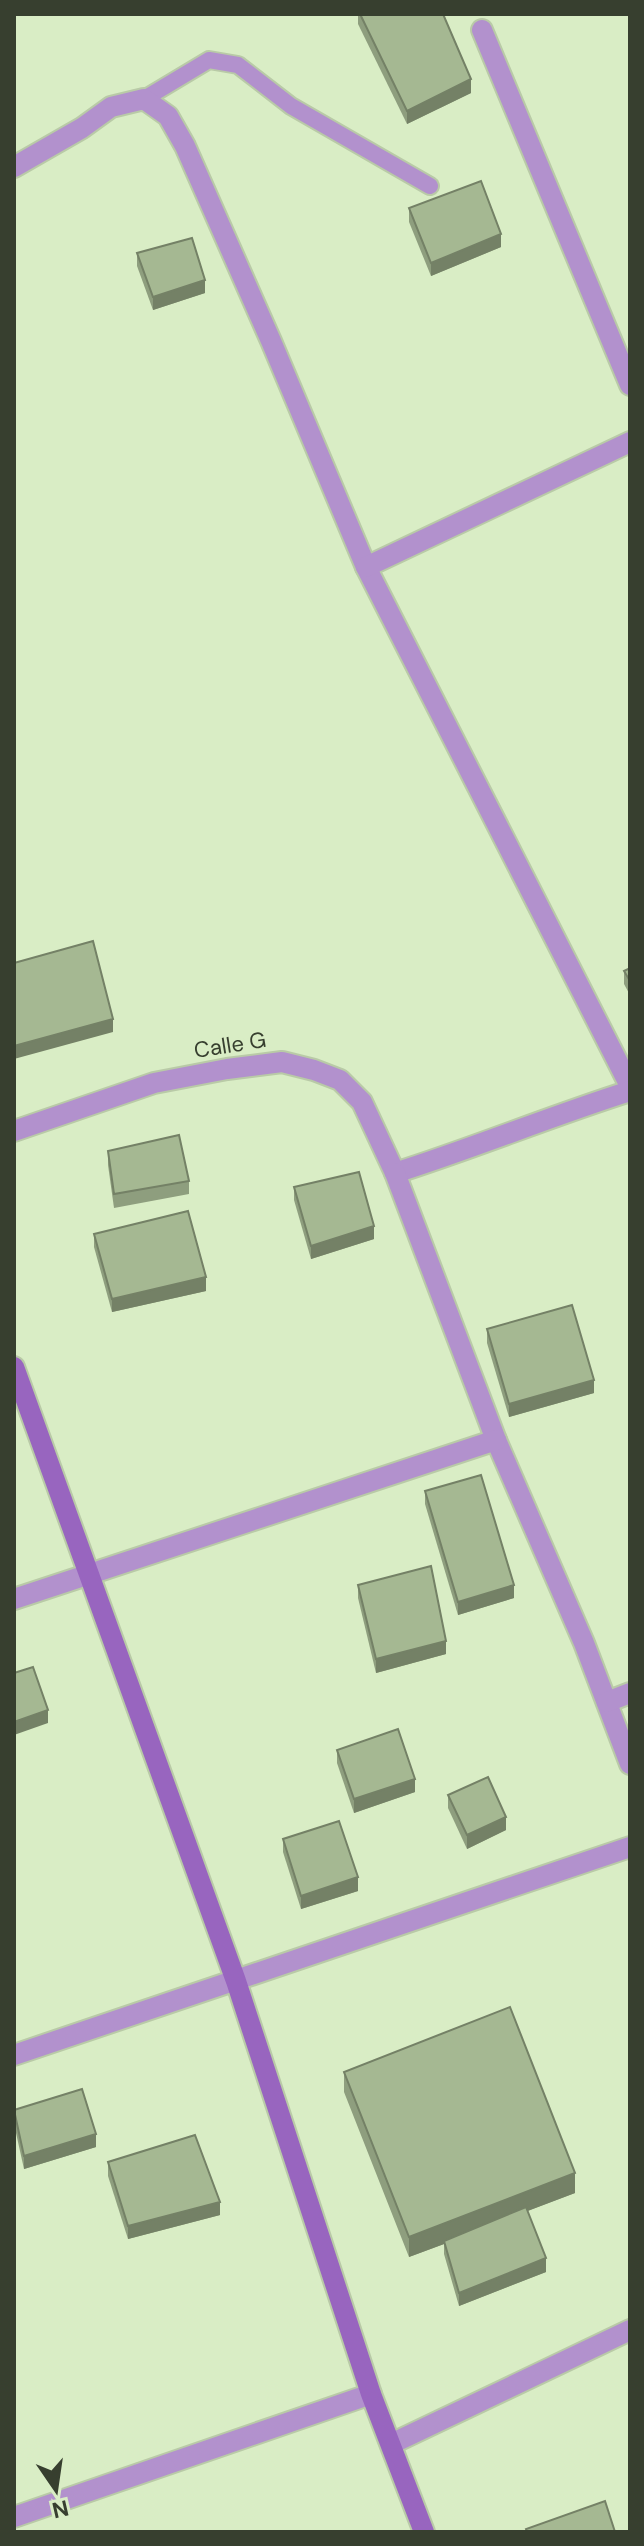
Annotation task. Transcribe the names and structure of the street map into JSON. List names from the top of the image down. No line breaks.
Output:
{"streets":{"street":["Calle G"]},"north":"bottom"}
